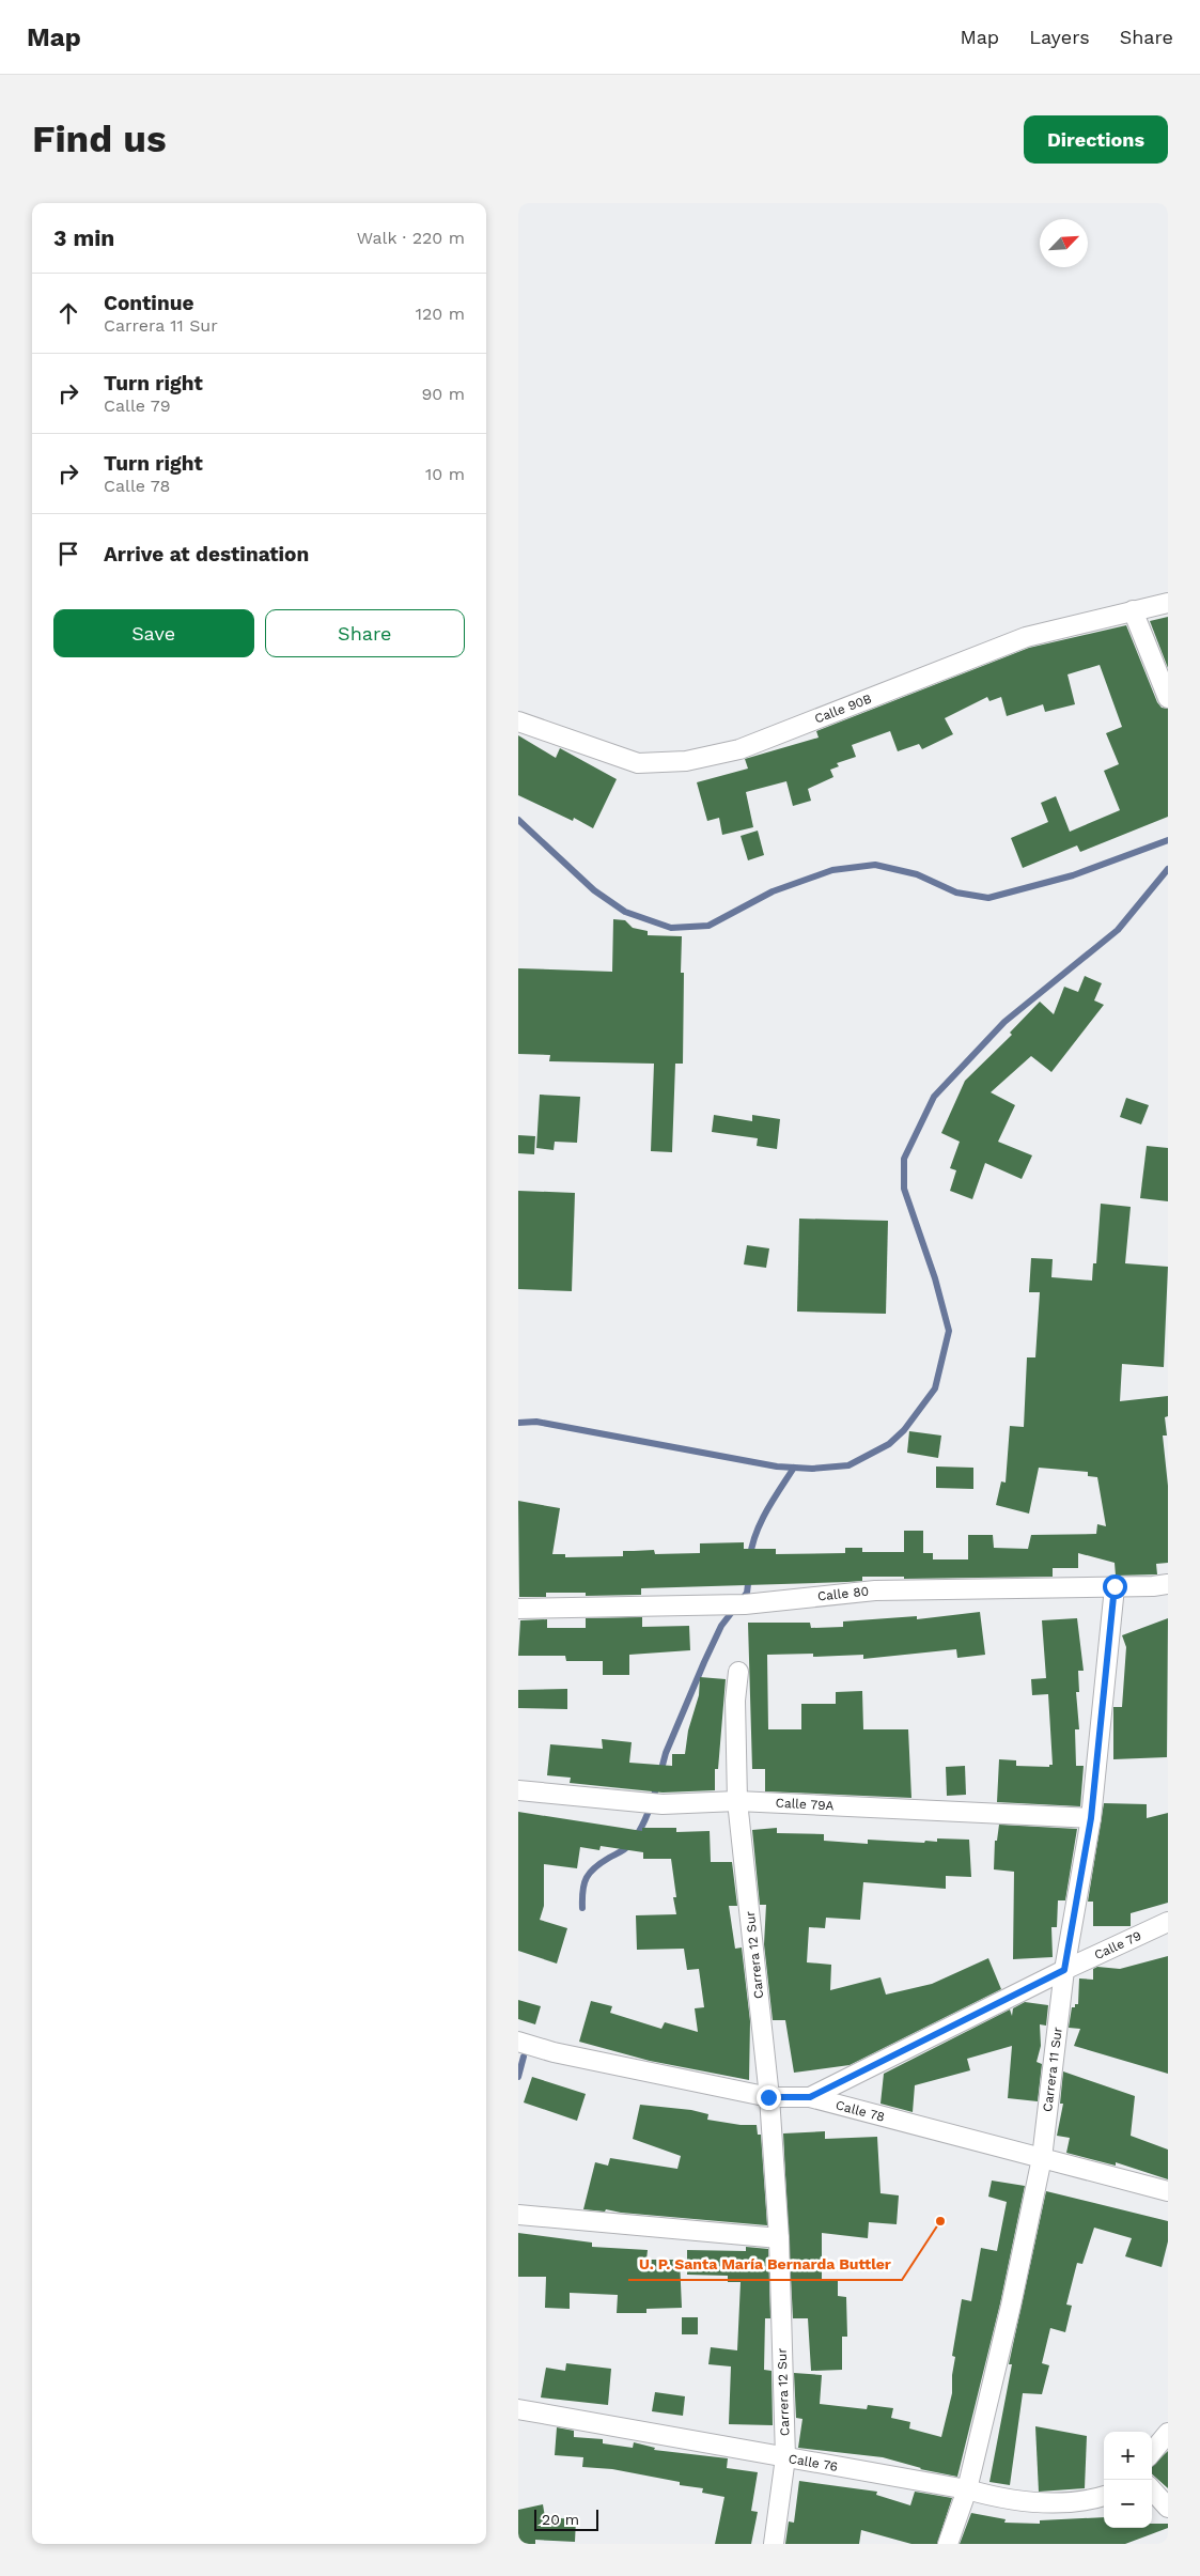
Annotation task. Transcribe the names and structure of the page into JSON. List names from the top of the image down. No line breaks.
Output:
{"streets":{"street":["Calle 90B","Calle 80","Calle 79A","Calle 79","Carrera 12 Sur","Carrera 11 Sur","Calle 78","Calle 76"]},"crossings":[["Calle 80","Carrera 11 Sur"],["Calle 79A","Carrera 12 Sur"],["Calle 79A","Carrera 11 Sur"],["Calle 79","Carrera 11 Sur"],["Calle 79","Calle 78"],["Carrera 12 Sur","Calle 78"],["Carrera 12 Sur","Calle 76"],["Carrera 11 Sur","Calle 78"],["Carrera 11 Sur","Calle 76"]],"places":["U. P. Santa María Bernarda Buttler"],"scale_bar":"20 m","north":"top right","page":{"header":"Map","nav":["Map","Layers","Share"],"buttons":["Directions",["Save","Share"]],"title":"Find us","heading":["3 min","Walk · 220 m"],"list":[["Continue","Carrera 11 Sur","120 m"],["Turn right","Calle 79","90 m"],["Turn right","Calle 78","10 m"],"Arrive at destination"],"map_buttons":["+","−"],"scale":"20 m"}}
